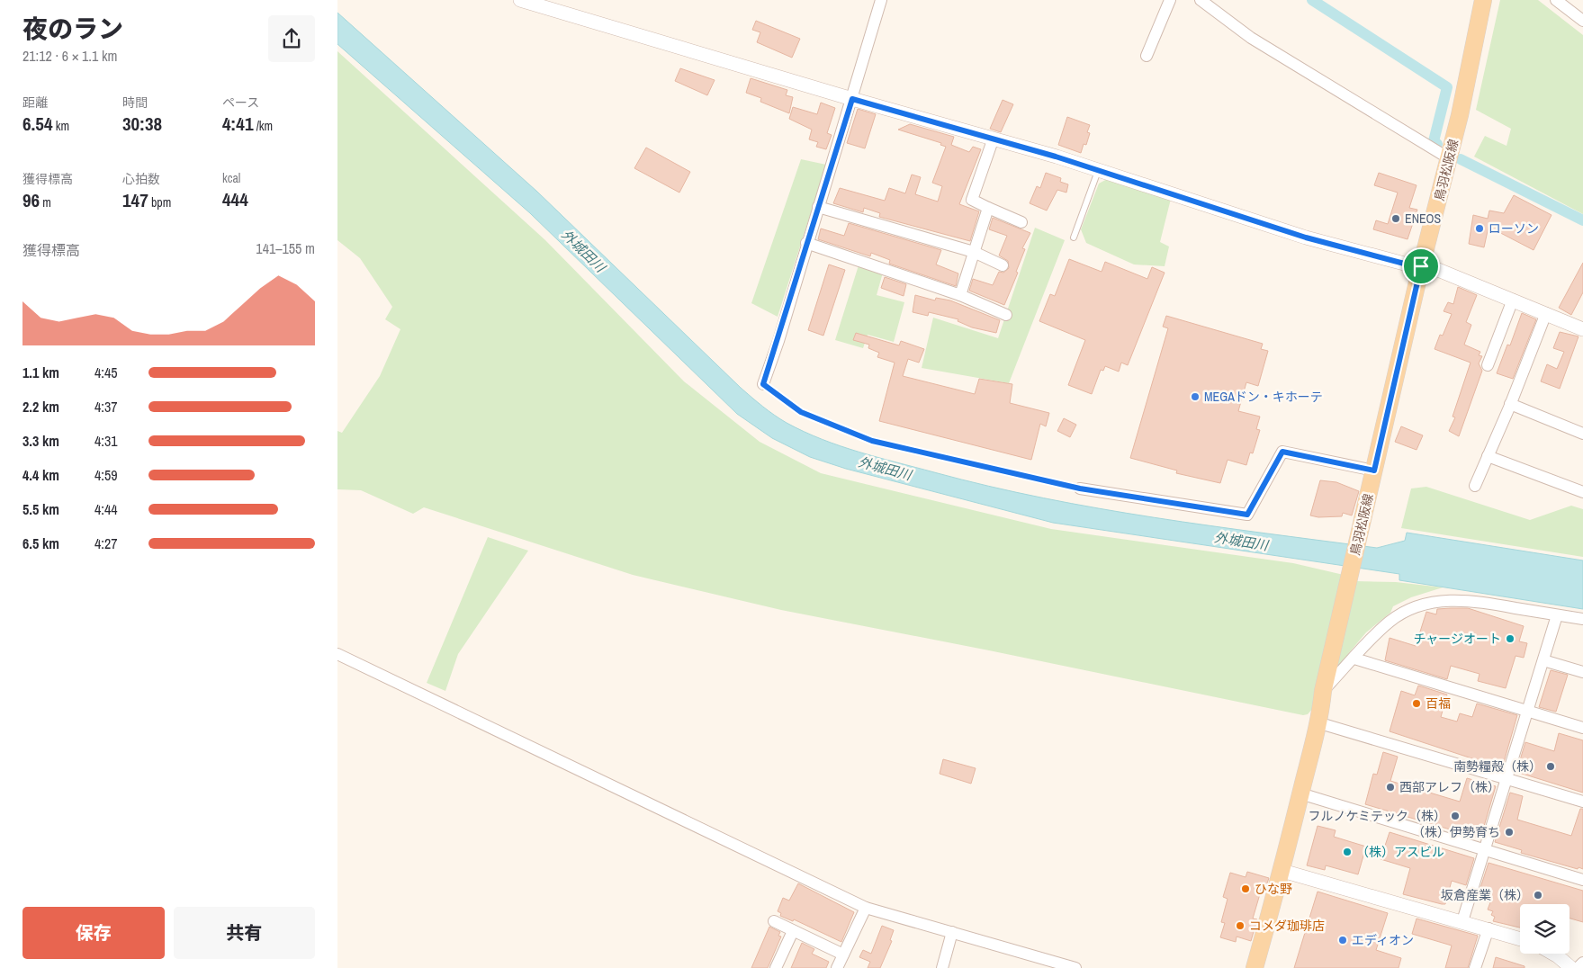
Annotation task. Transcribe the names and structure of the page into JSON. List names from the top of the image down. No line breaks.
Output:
{"streets":{"main road":["鳥羽松阪線"]},"water":["外城田川"],"places":["ENEOS","ローソン","MEGAドン・キホーテ","チャージオート","百福","南勢糧殻（株）","西部アレフ（株）","フルノケミテック（株）","（株）伊勢育ち","（株）アスビル","ひな野","坂倉産業（株）","コメダ珈琲店","エディオン"],"page":{"heading":["夜のラン","21:12 · 6 × 1.1 km"],"stats":[["距離","6.54 km"],["時間","30:38"],["ペース","4:41 /km"],["獲得標高","96 m"],["心拍数","147 bpm"],["kcal","444"]],"chart":["獲得標高","141–155 m"],"list":[{"name":"1.1 km","note":"4:45"},{"name":"2.2 km","note":"4:37"},{"name":"3.3 km","note":"4:31"},{"name":"4.4 km","note":"4:59"},{"name":"5.5 km","note":"4:44"},{"name":"6.5 km","note":"4:27"}],"buttons":["保存","共有"]}}
